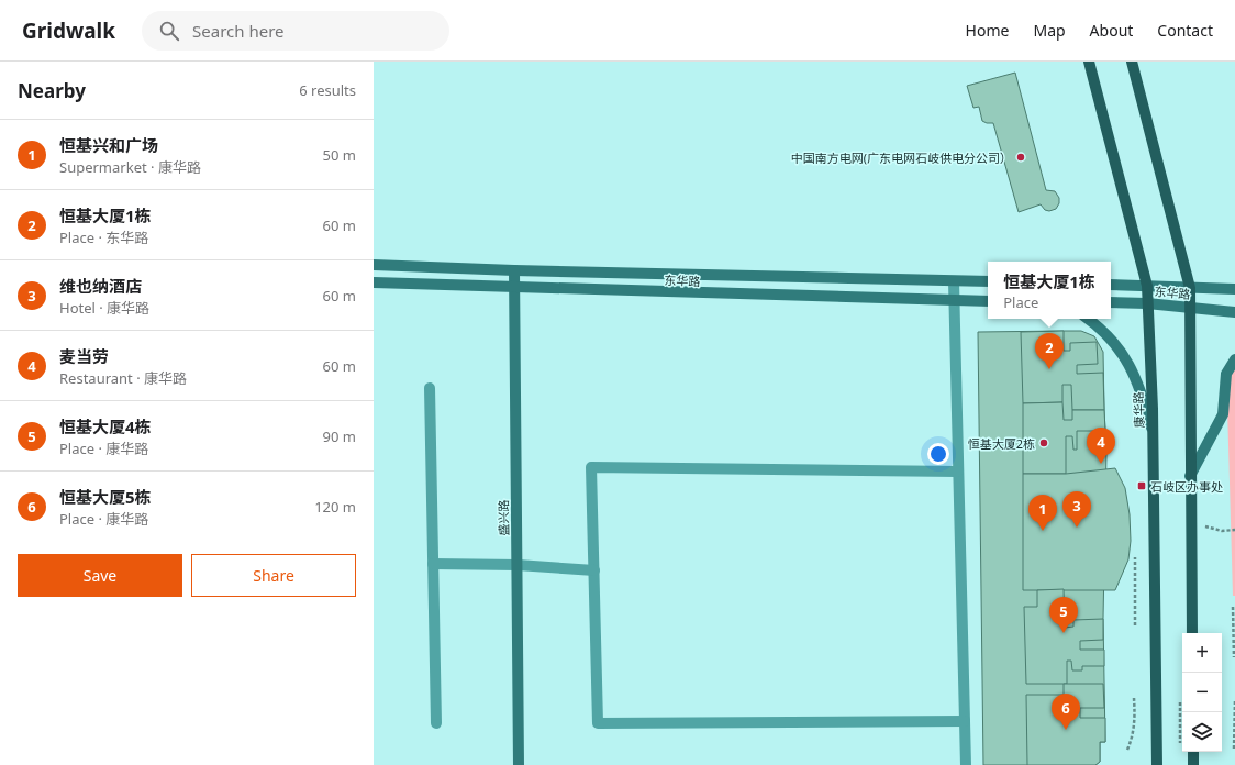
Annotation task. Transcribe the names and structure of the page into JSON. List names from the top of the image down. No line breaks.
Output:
{"streets":{"main road":["东华路","康华路","盛兴路"]},"crossings":[["东华路","康华路"],["东华路","盛兴路"]],"places":{"other":["中国南方电网(广东电网石岐供电分公司）","恒基大厦2栋"],"transit":["石岐区办事处"]},"page":{"header":"Gridwalk","search":"Search here","nav":["Home","Map","About","Contact"],"heading":["Nearby","6 results"],"list":[{"mark":"1","name":"恒基兴和广场","note":"Supermarket · 康华路","value":"50 m"},{"mark":"2","name":"恒基大厦1栋","note":"Place · 东华路","value":"60 m"},{"mark":"3","name":"维也纳酒店","note":"Hotel · 康华路","value":"60 m"},{"mark":"4","name":"麦当劳","note":"Restaurant · 康华路","value":"60 m"},{"mark":"5","name":"恒基大厦4栋","note":"Place · 康华路","value":"90 m"},{"mark":"6","name":"恒基大厦5栋","note":"Place · 康华路","value":"120 m"}],"popup":["恒基大厦1栋","Place"],"pins":["2","4","3","1","5","6"],"buttons":["Save","Share"],"map_buttons":["+","−"]}}
